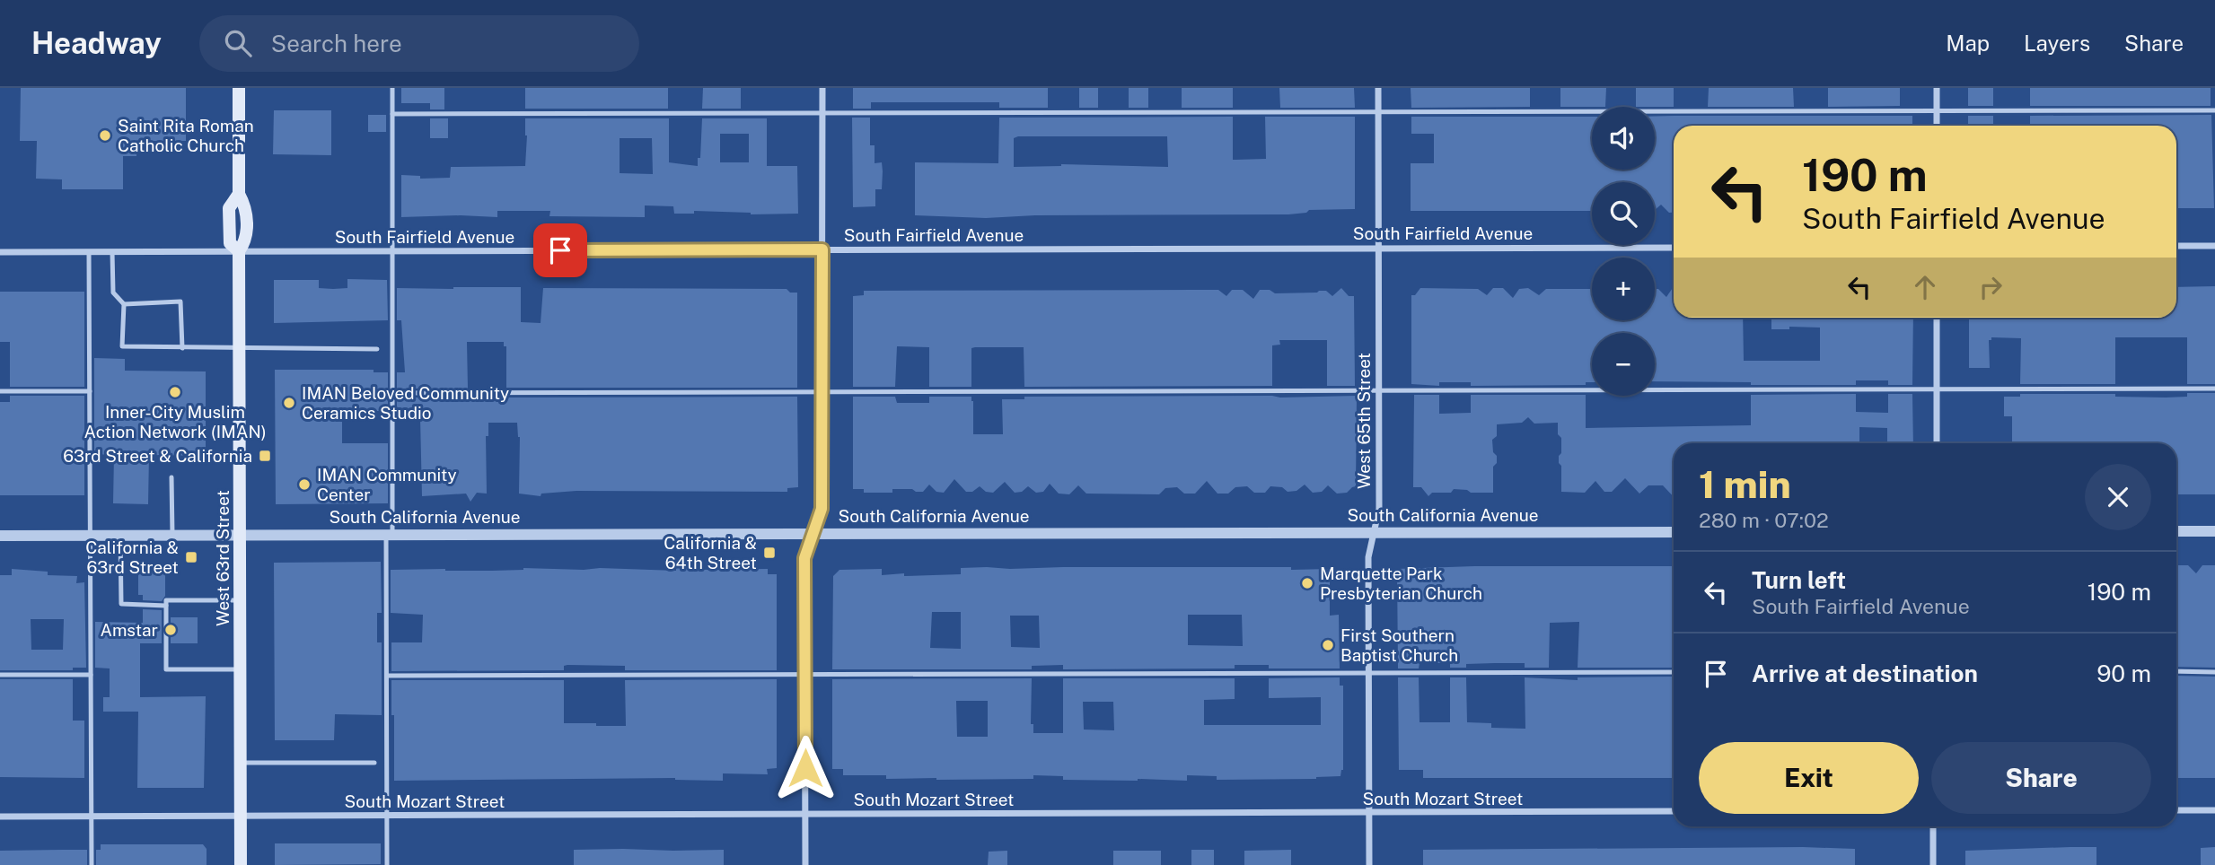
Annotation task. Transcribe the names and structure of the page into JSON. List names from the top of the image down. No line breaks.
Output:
{"streets":{"main road":["West 63rd Street"],"street":["South Fairfield Avenue","West 65th Street","South California Avenue","South Mozart Street"]},"crossings":[["South Fairfield Avenue","West 65th Street"],["South Fairfield Avenue","West 63rd Street"],["West 65th Street","South California Avenue"],["West 65th Street","South Mozart Street"],["South California Avenue","West 63rd Street"],["West 63rd Street","South Mozart Street"]],"places":{"other":["Saint Rita Roman Catholic Church","Inner-City Muslim Action Network (IMAN)","IMAN Beloved Community Ceramics Studio","IMAN Community Center","Marquette Park Presbyterian Church","Amstar","First Southern Baptist Church"],"transit":["63rd Street & California","California & 64th Street","California & 63rd Street"]},"page":{"header":"Headway","search":"Search here","nav":["Map","Layers","Share"],"map_buttons":["+","−"],"turn":["190 m","South Fairfield Avenue"],"heading":["1 min","280 m · 07:02"],"list":[{"name":"Turn left","note":"South Fairfield Avenue","value":"190 m"},{"name":"Arrive at destination","value":"90 m"}],"buttons":["Exit","Share"]}}
